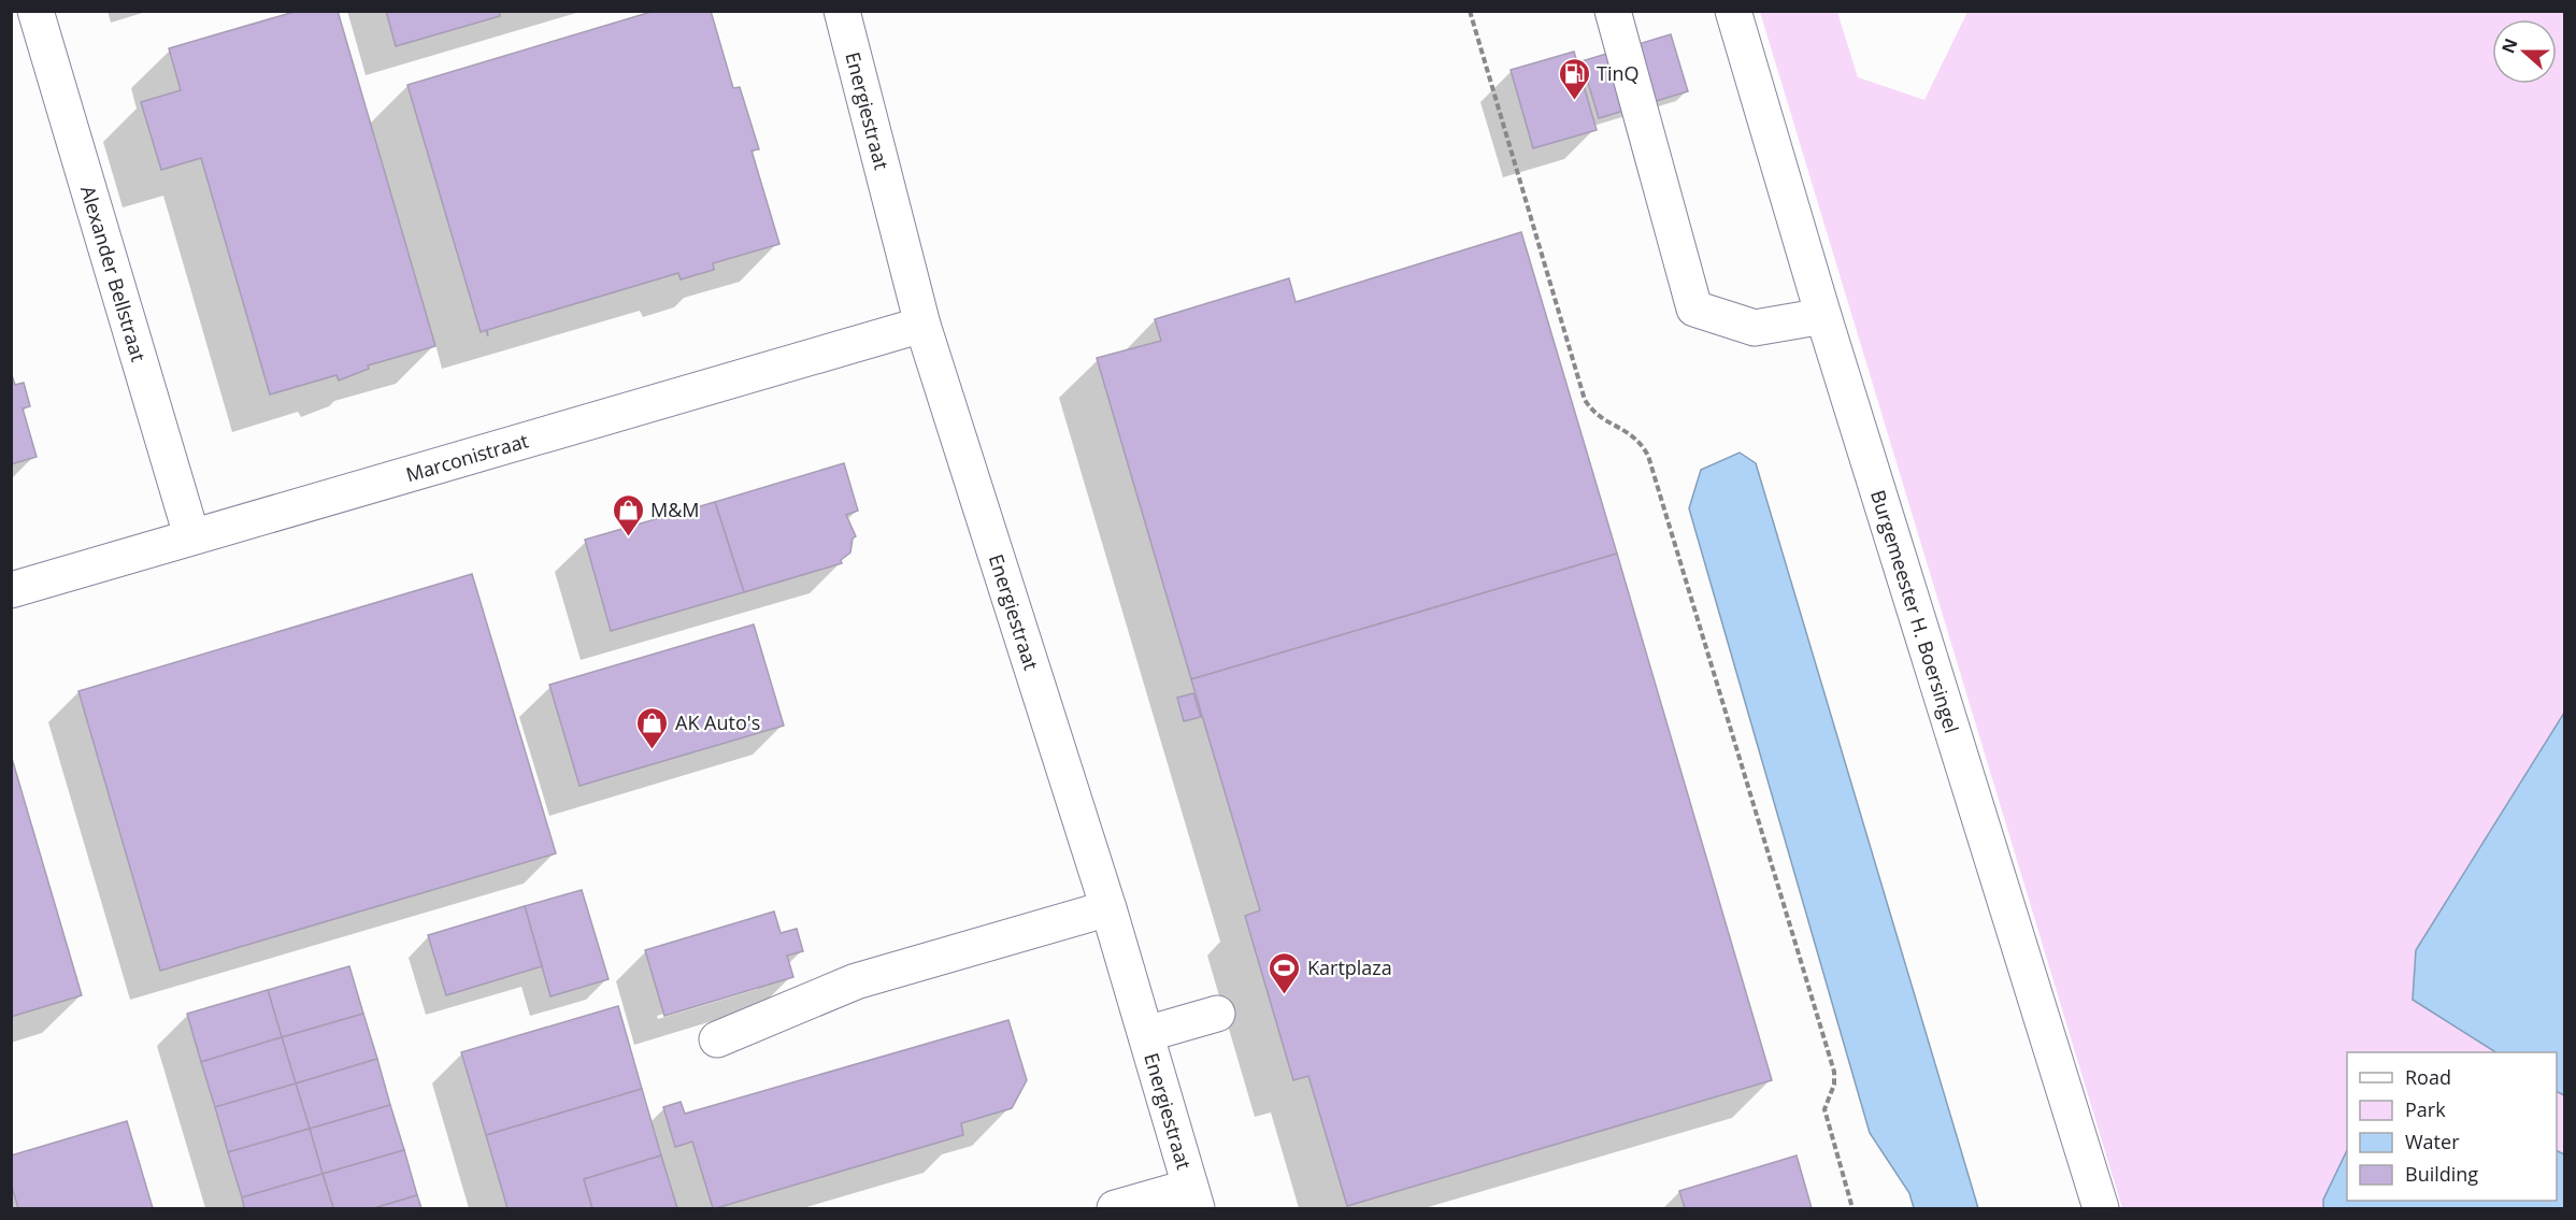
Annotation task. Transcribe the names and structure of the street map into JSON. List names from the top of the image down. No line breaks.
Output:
{"streets":{"street":["Energiestraat","Alexander Bellstraat","Marconistraat","Burgemeester H. Boersingel"]},"crossings":[["Energiestraat","Marconistraat"],["Alexander Bellstraat","Marconistraat"]],"places":{"fuel station":["TinQ"],"shop":["M&M","AK Auto's"],"sports":["Kartplaza"]},"legend":["Road","Park","Water","Building"],"north":"left"}
